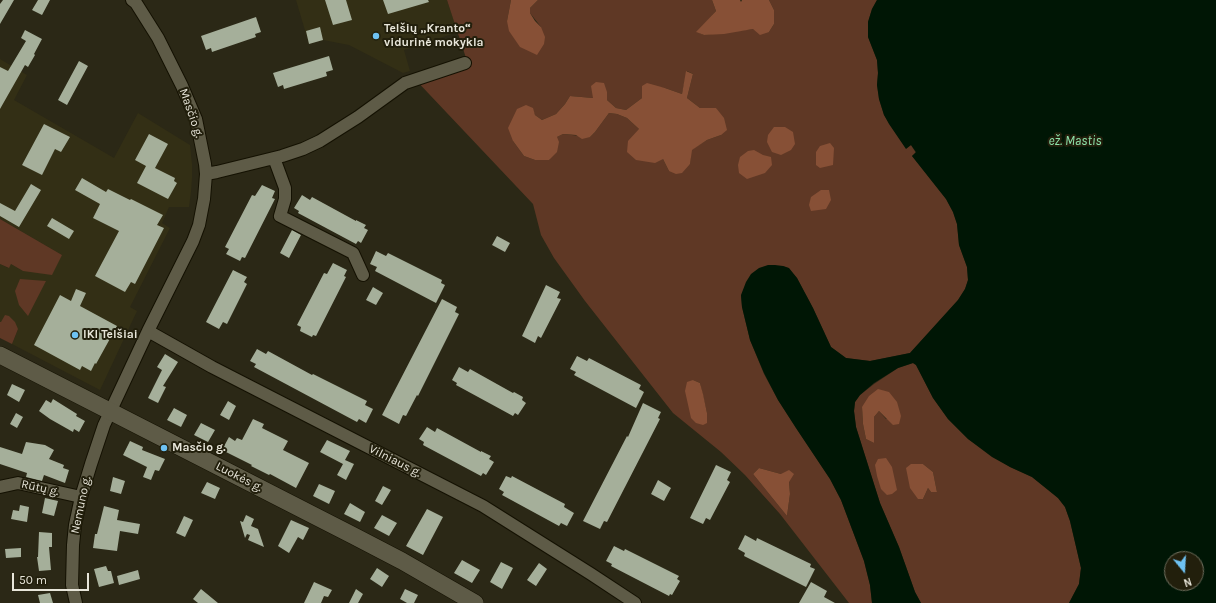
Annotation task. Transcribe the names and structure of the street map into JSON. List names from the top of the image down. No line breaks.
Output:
{"streets":{"main road":["Luokės g."],"street":["Masčio g.","Vilniaus g.","Rūtų g.","Nemuno g."]},"crossings":[["Masčio g.","Vilniaus g."],["Masčio g.","Luokės g."],["Masčio g.","Nemuno g."],["Luokės g.","Nemuno g."],["Rūtų g.","Nemuno g."]],"water":["ež. Mastis"],"places":["Telšių „Kranto“ vidurinė mokykla","IKI Telšiai","Masčio g."],"scale_bar":"50 m","north":"bottom"}
